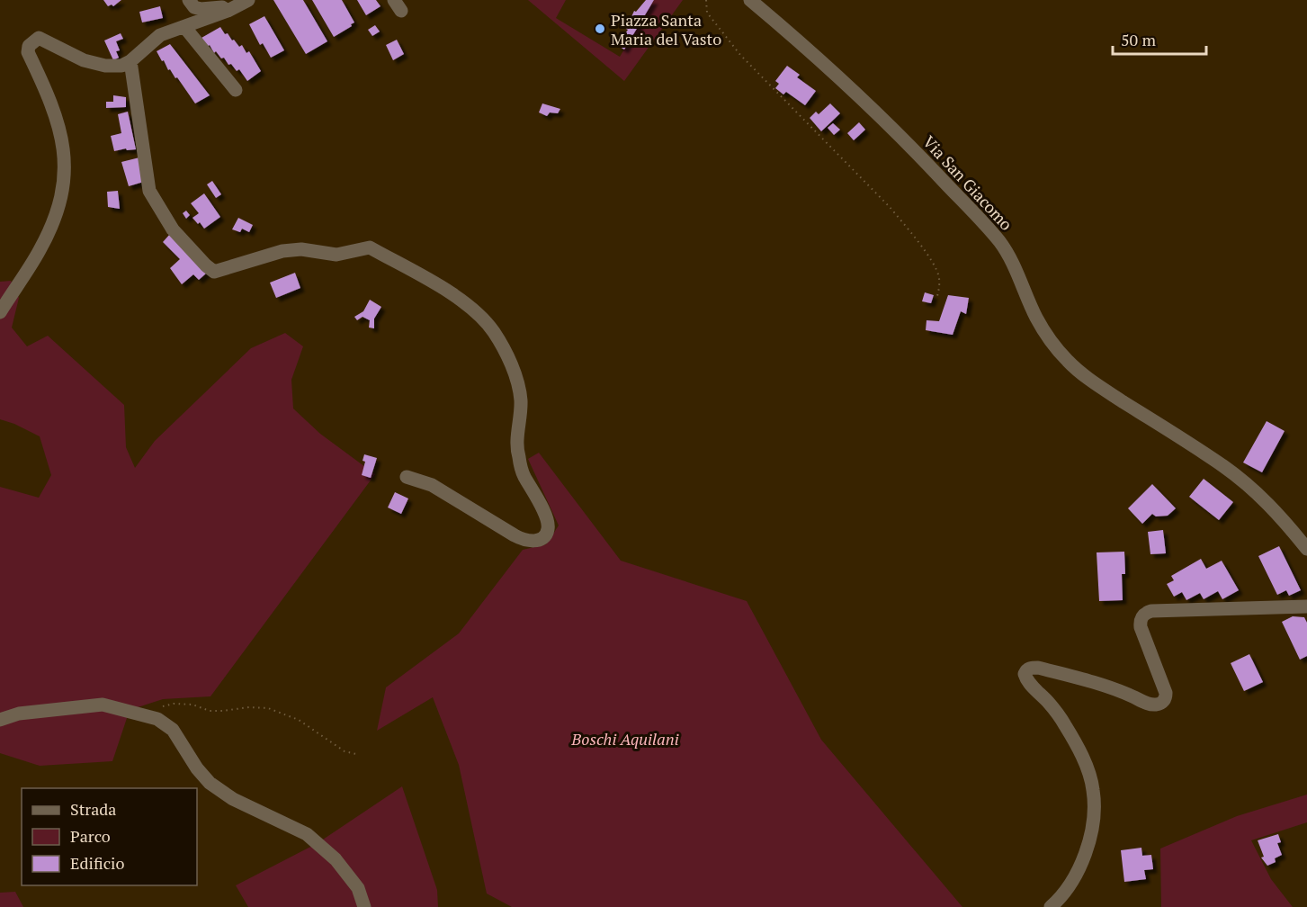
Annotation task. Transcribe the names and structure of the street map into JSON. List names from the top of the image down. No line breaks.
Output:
{"streets":{"street":["Via San Giacomo"]},"parks":["Boschi Aquilani"],"places":["Piazza Santa Maria del Vasto"],"legend":["Strada","Parco","Edificio"],"scale_bar":"50 m"}
